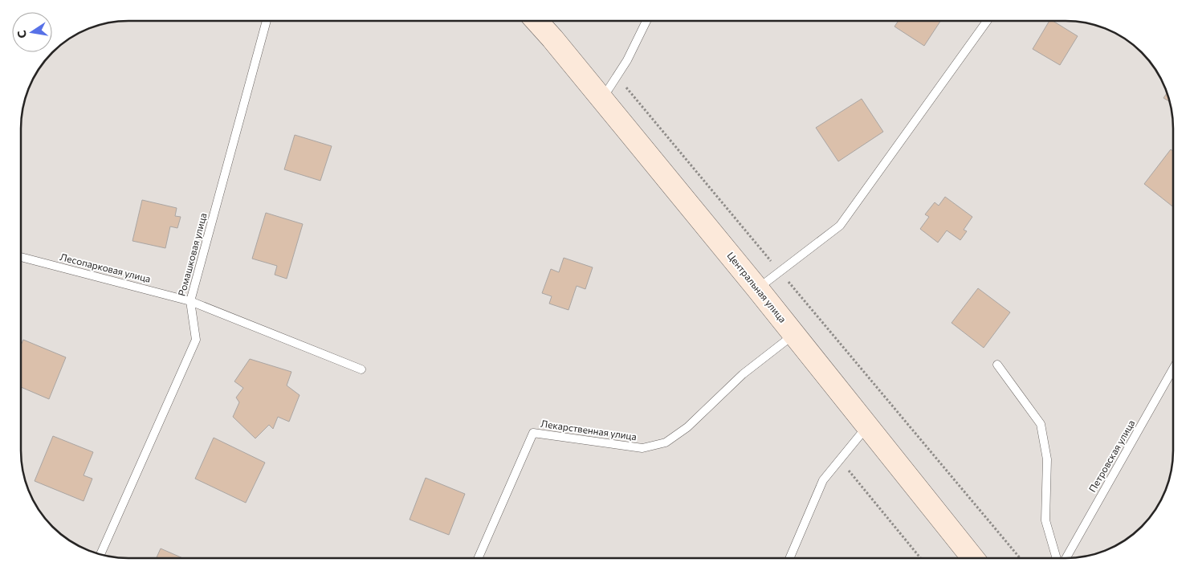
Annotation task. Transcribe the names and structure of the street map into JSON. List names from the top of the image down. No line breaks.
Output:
{"streets":{"street":["Центральная улица"],"lane":["Ромашковая улица","Лесопарковая улица","Лекарственная улица","Петровская улица"]},"crossings":[["Ромашковая улица","Лесопарковая улица"],["Центральная улица","Лекарственная улица"]],"north":"left"}
